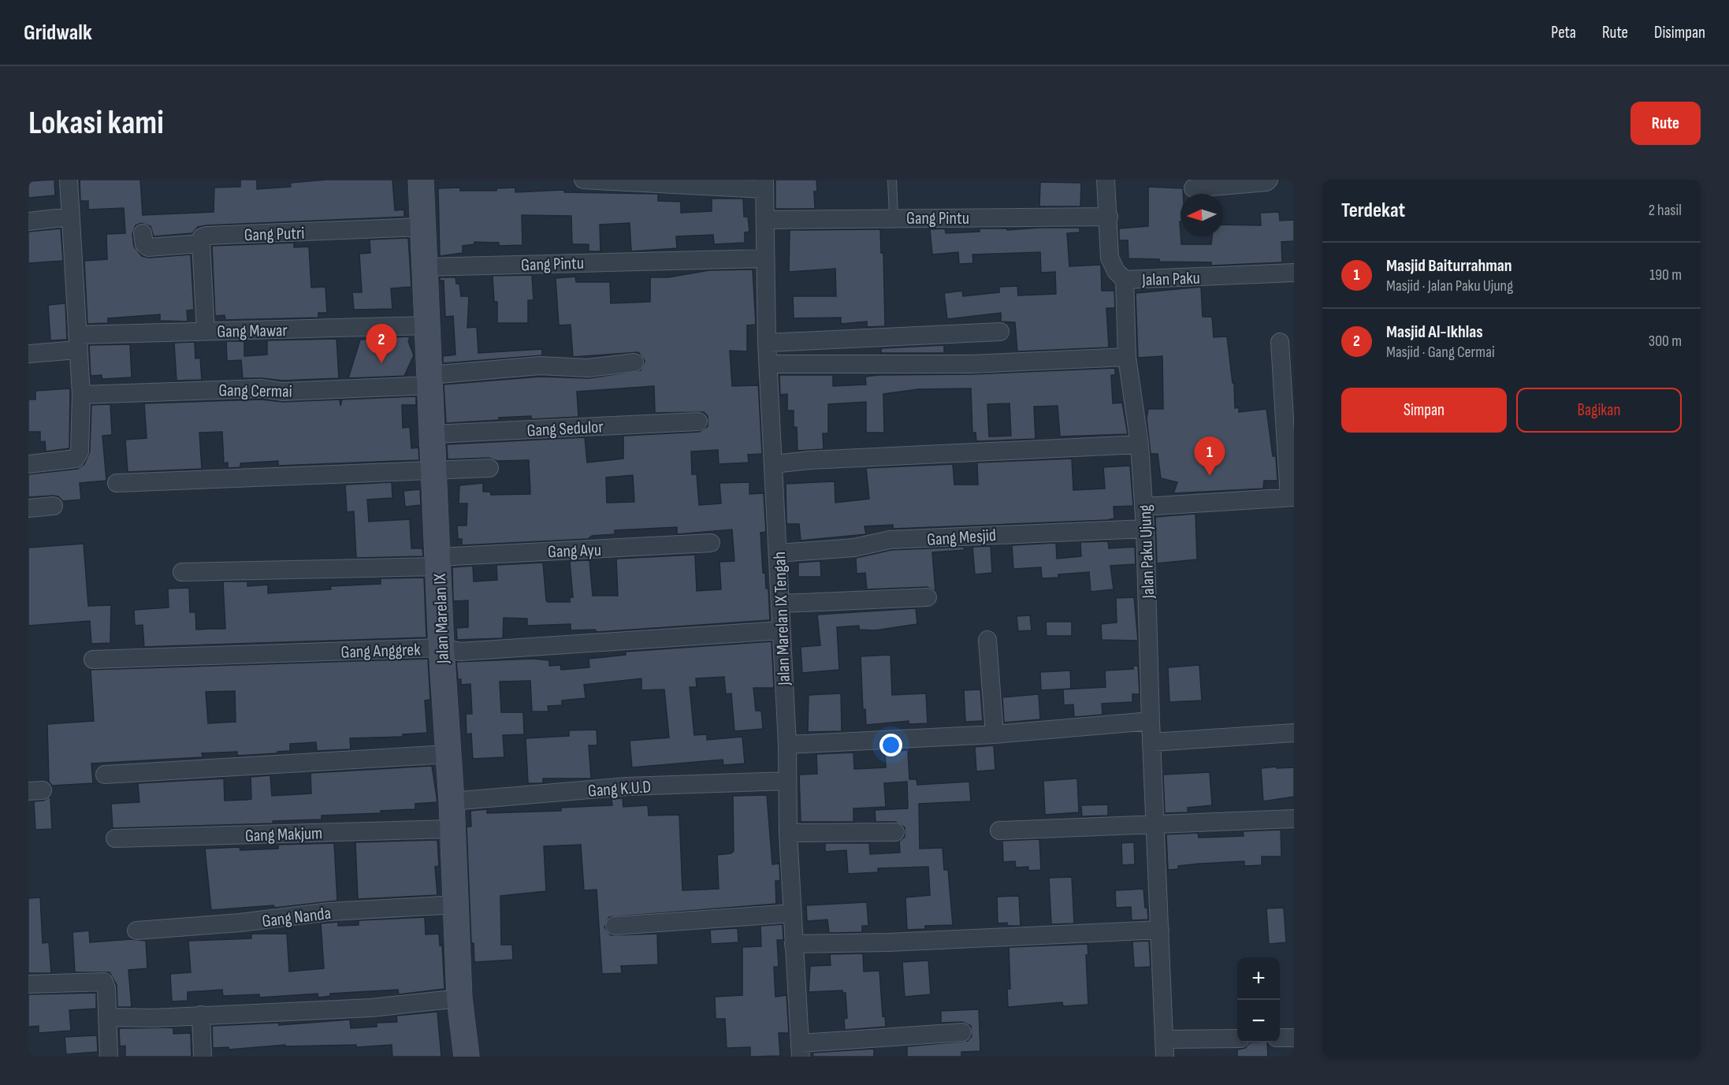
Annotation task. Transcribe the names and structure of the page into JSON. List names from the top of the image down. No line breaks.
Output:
{"streets":{"main road":["Jalan Marelan IX"],"street":["Gang Pintu","Gang Putri","Jalan Paku","Gang Mawar","Gang Cermai","Gang Sedulor","Gang Mesjid","Gang Ayu","Jalan Paku Ujung","Jalan Marelan IX Tengah","Gang Anggrek","Gang K.U.D","Gang Makjum","Gang Nanda"]},"crossings":[["Gang Pintu","Jalan Paku"],["Gang Pintu","Jalan Marelan IX"],["Gang Pintu","Jalan Marelan IX Tengah"],["Gang Putri","Jalan Marelan IX"],["Jalan Paku","Jalan Paku Ujung"],["Gang Mawar","Jalan Marelan IX"],["Gang Cermai","Jalan Marelan IX"],["Gang Sedulor","Jalan Marelan IX"],["Gang Mesjid","Jalan Paku Ujung"],["Gang Mesjid","Jalan Marelan IX Tengah"],["Gang Ayu","Jalan Marelan IX"],["Jalan Marelan IX","Gang Anggrek"],["Jalan Marelan IX","Gang K.U.D"],["Jalan Marelan IX","Gang Makjum"],["Jalan Marelan IX","Gang Nanda"],["Jalan Marelan IX Tengah","Gang Anggrek"],["Jalan Marelan IX Tengah","Gang K.U.D"]],"north":"left","page":{"header":"Gridwalk","nav":["Peta","Rute","Disimpan"],"buttons":["Rute",["Simpan","Bagikan"]],"title":"Lokasi kami","heading":["Terdekat","2 hasil"],"list":[{"mark":"1","name":"Masjid Baiturrahman","note":"Masjid · Jalan Paku Ujung","value":"190 m"},{"mark":"2","name":"Masjid Al-Ikhlas","note":"Masjid · Gang Cermai","value":"300 m"}],"pins":["2","1"],"map_buttons":["+","−"]}}
